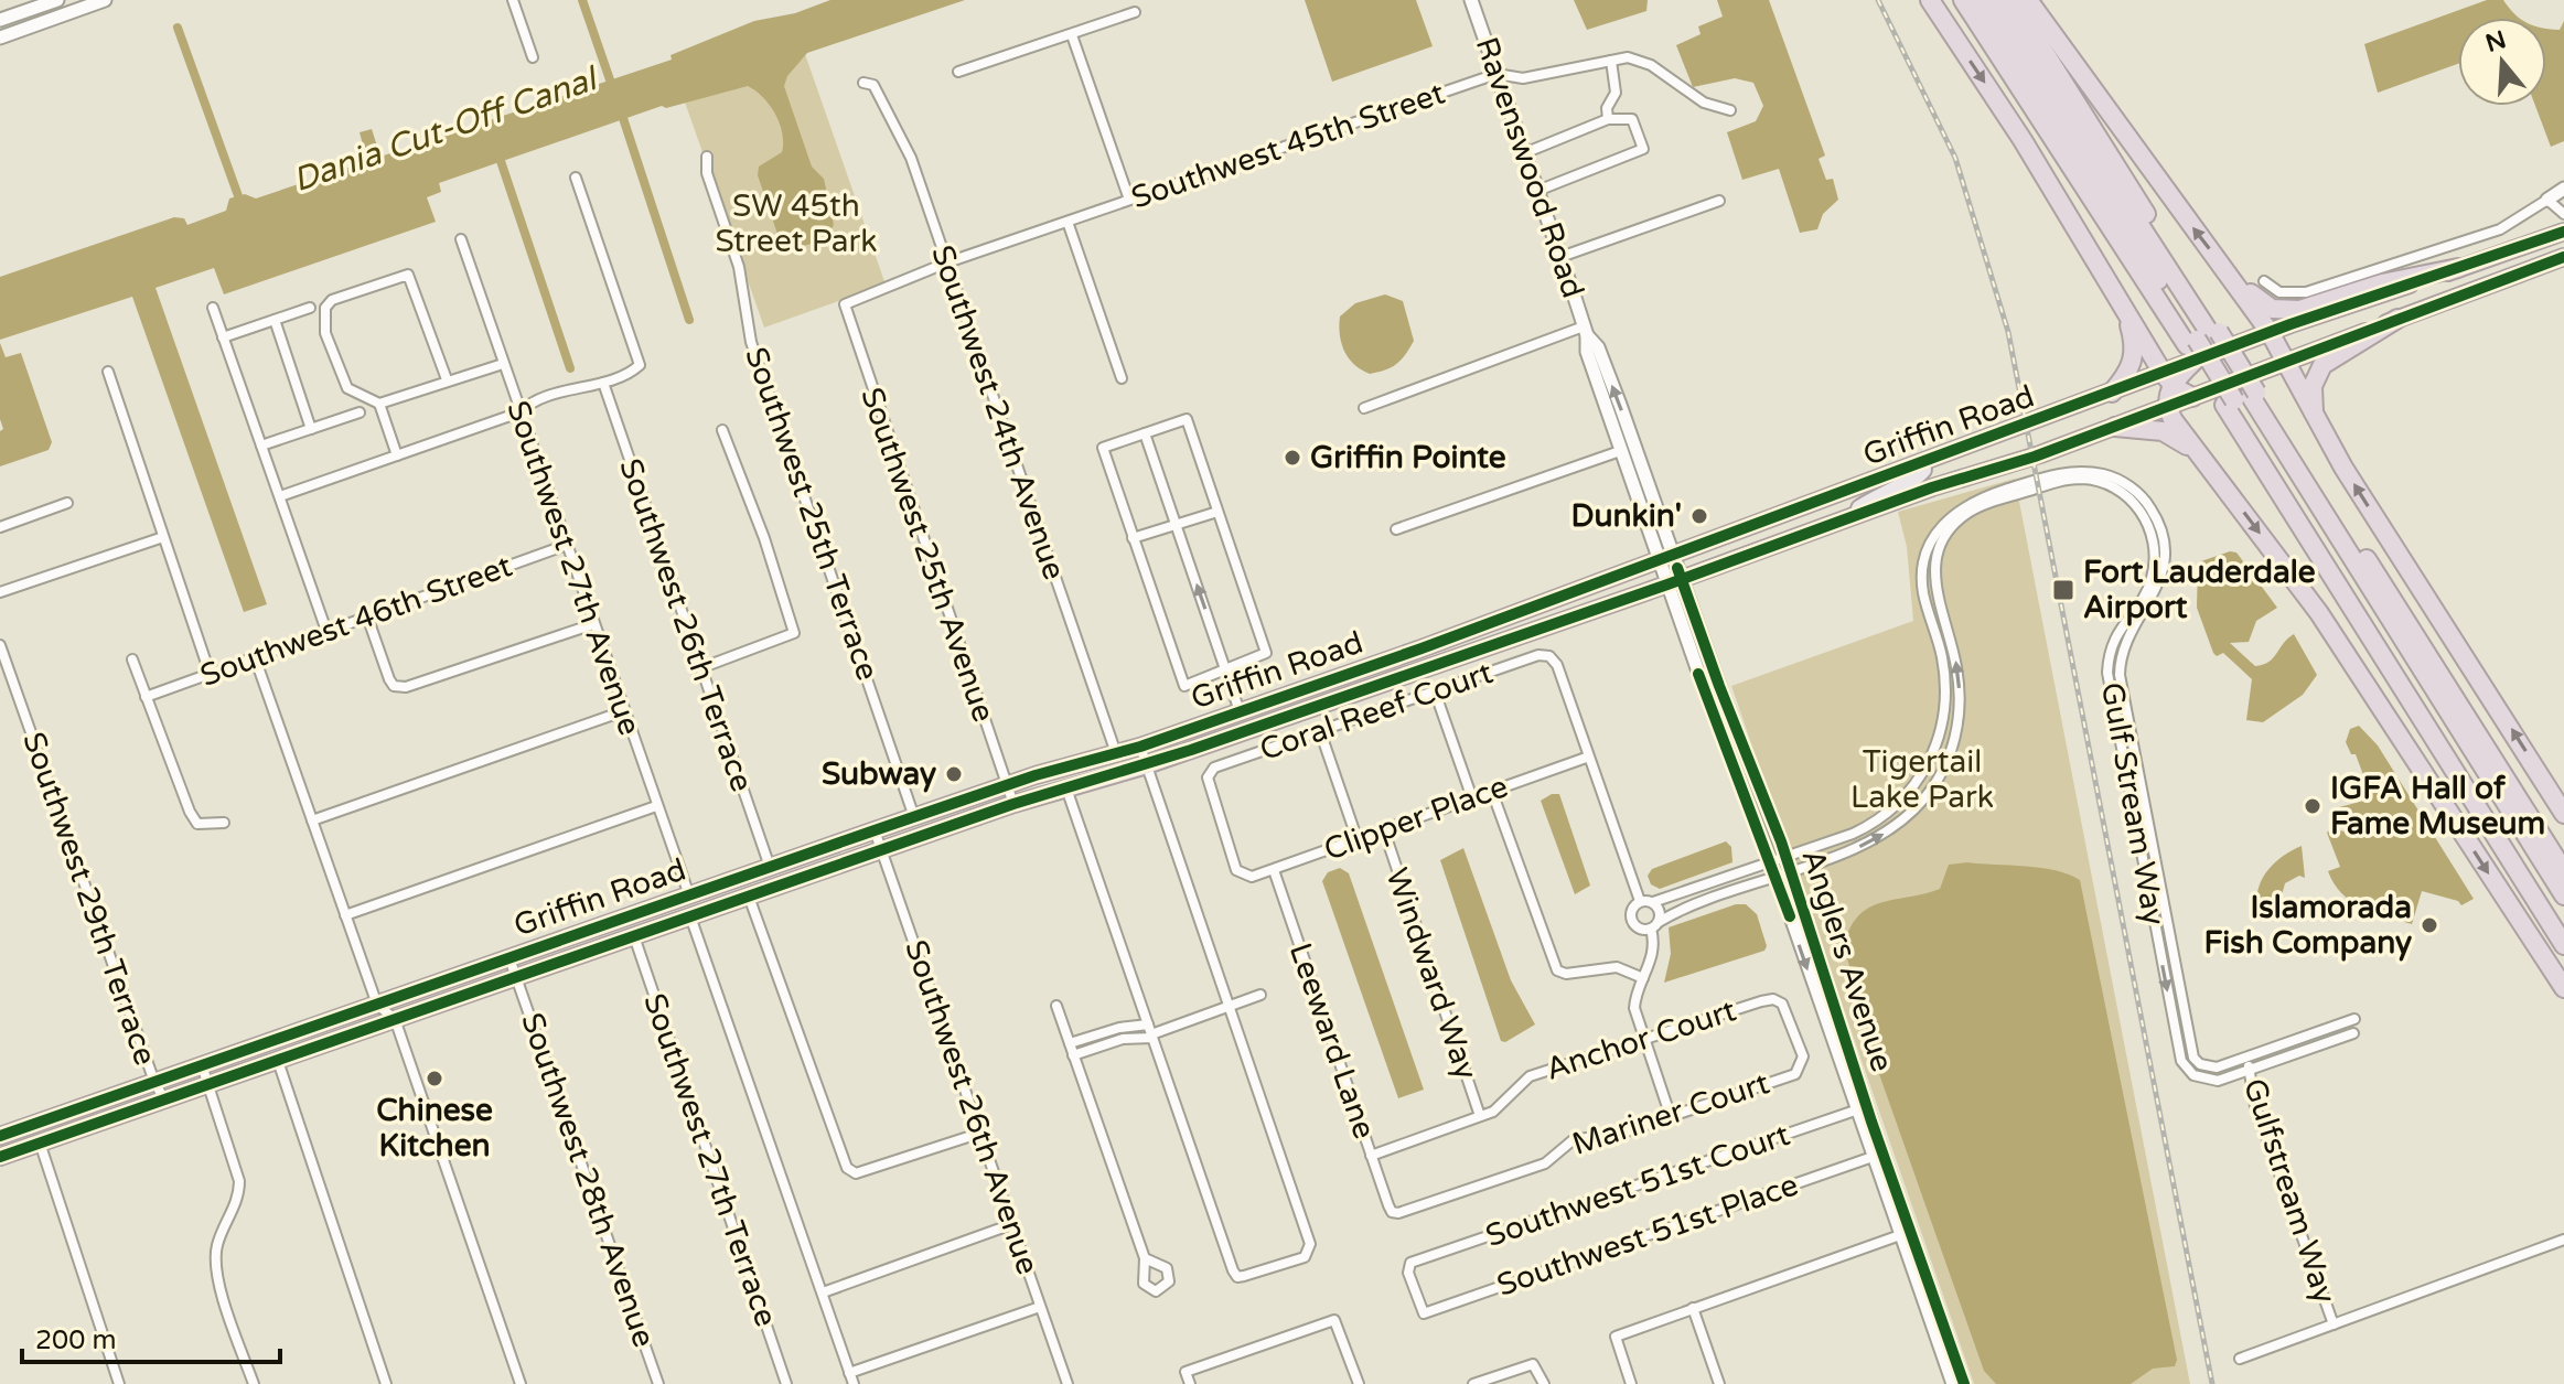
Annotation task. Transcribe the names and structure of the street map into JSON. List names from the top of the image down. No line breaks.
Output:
{"streets":{"main road":["Griffin Road"],"street":["Southwest 45th Street","Ravenswood Road","Southwest 24th Avenue","Southwest 25th Terrace","Southwest 25th Avenue","Southwest 27th Avenue","Southwest 46th Street","Southwest 26th Terrace","Coral Reef Court","Gulf Stream Way","Clipper Place","Southwest 29th Terrace","Anglers Avenue","Windward Way","Anchor Court","Leeward Lane","Southwest 26th Avenue","Mariner Court","Southwest 27th Terrace","Southwest 28th Avenue","Southwest 51st Court","Gulfstream Way","Southwest 51st Place"]},"crossings":[["Southwest 45th Street","Ravenswood Road"],["Southwest 45th Street","Southwest 24th Avenue"],["Southwest 45th Street","Southwest 25th Avenue"],["Ravenswood Road","Griffin Road"],["Ravenswood Road","Anglers Avenue"],["Southwest 24th Avenue","Griffin Road"],["Griffin Road","Southwest 25th Terrace"],["Griffin Road","Southwest 25th Avenue"],["Griffin Road","Southwest 27th Avenue"],["Griffin Road","Southwest 26th Terrace"],["Griffin Road","Southwest 29th Terrace"],["Griffin Road","Anglers Avenue"],["Griffin Road","Southwest 26th Avenue"],["Griffin Road","Southwest 27th Terrace"],["Griffin Road","Southwest 28th Avenue"],["Southwest 27th Avenue","Southwest 46th Street"],["Coral Reef Court","Clipper Place"],["Gulf Stream Way","Anglers Avenue"],["Gulf Stream Way","Gulfstream Way"],["Clipper Place","Windward Way"],["Clipper Place","Leeward Lane"],["Anglers Avenue","Southwest 51st Court"],["Anglers Avenue","Southwest 51st Place"],["Windward Way","Anchor Court"],["Anchor Court","Leeward Lane"],["Anchor Court","Mariner Court"],["Leeward Lane","Mariner Court"],["Southwest 51st Court","Southwest 51st Place"]],"water":["Dania Cut-Off Canal"],"parks":["SW 45th Street Park","Tigertail Lake Park"],"places":{"other":["Griffin Pointe","Dunkin'","Subway","IGFA Hall of Fame Museum","Islamorada Fish Company","Chinese Kitchen"],"transit":["Fort Lauderdale Airport"]},"scale_bar":"200 m","north":"top"}
